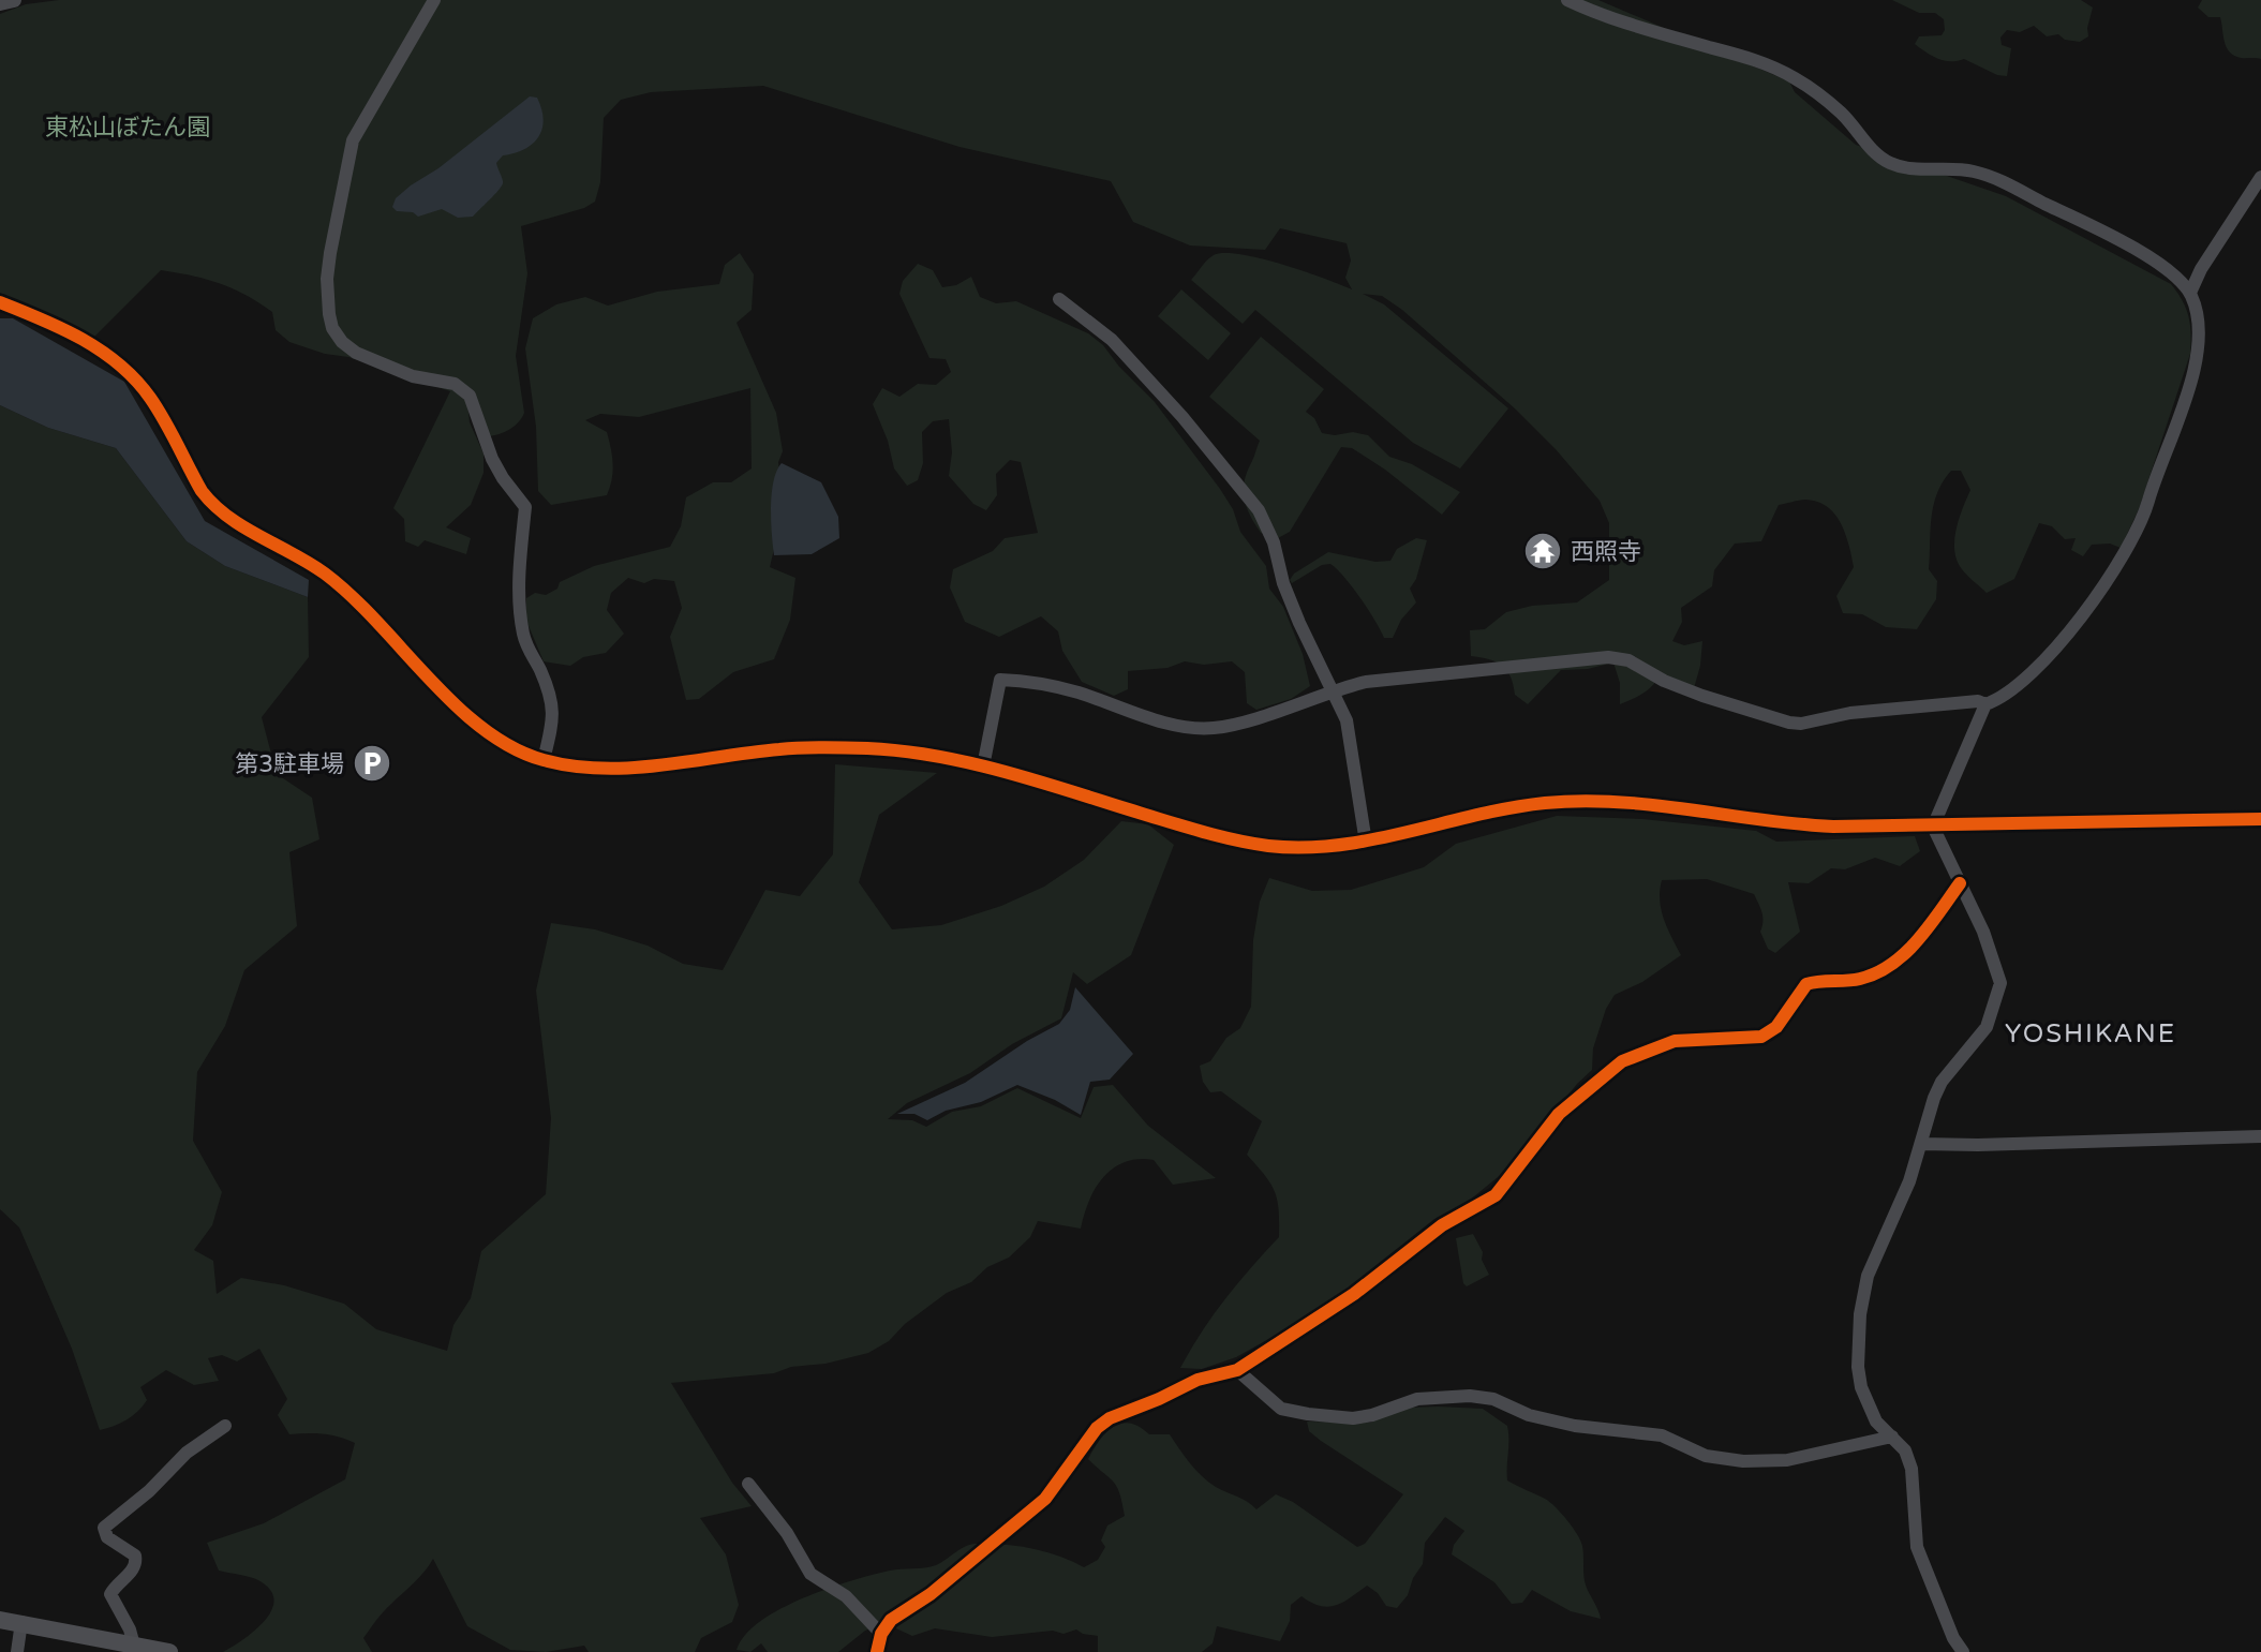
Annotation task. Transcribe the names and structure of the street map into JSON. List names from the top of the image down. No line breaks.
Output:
{"districts":["YOSHIKANE"],"parks":["東松山ぼたん園"],"places":{"temple":["西照寺"],"parking":["第3駐車場"]}}
